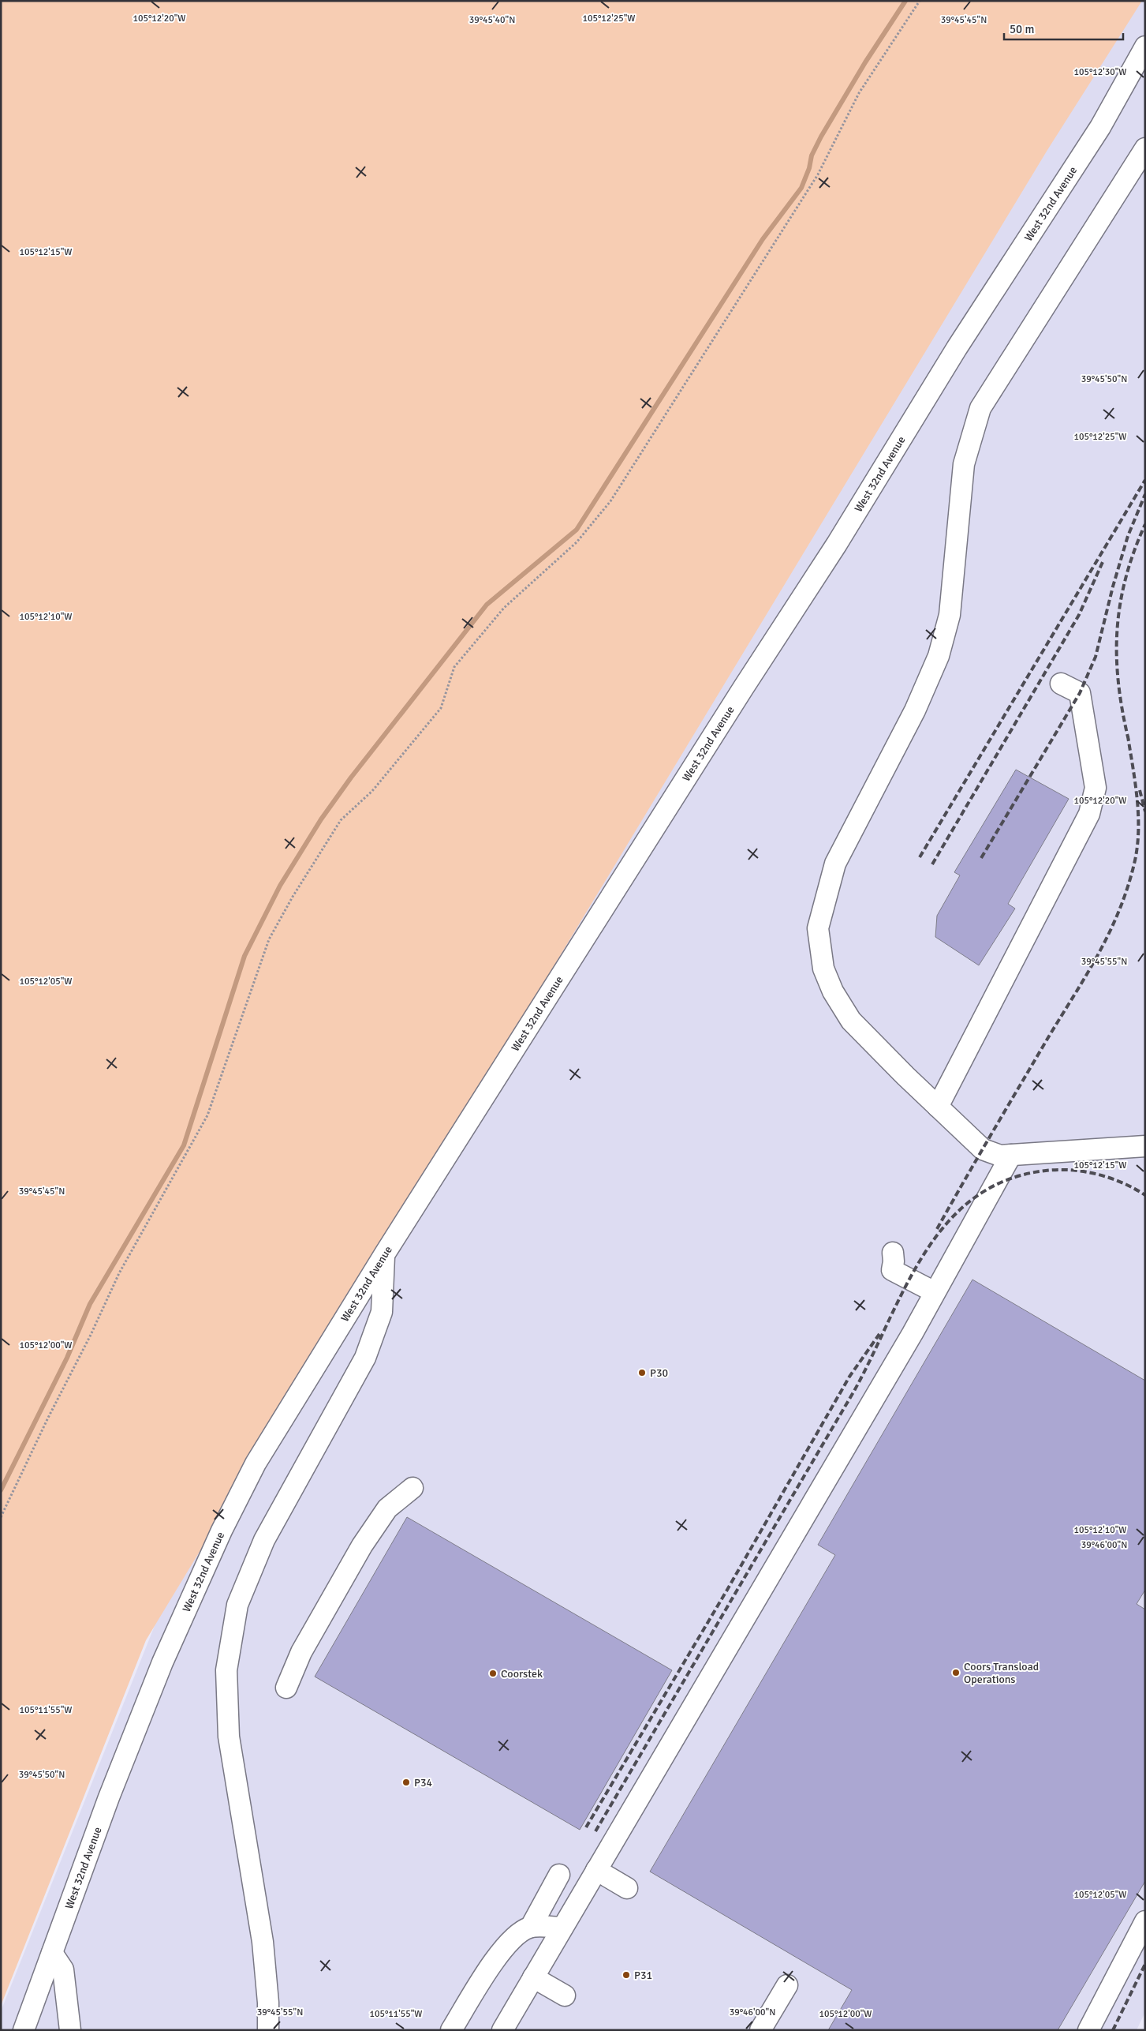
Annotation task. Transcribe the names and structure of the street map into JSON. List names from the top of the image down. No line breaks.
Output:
{"streets":{"street":["West 32nd Avenue"]},"places":["P30","Coors Transload Operations","Coorstek","P34","P31"],"scale_bar":"50 m","coordinates":["105°12'20\"W","105°12'25\"W","39°45'40\"N","39°45'45\"N","105°12'30\"W","105°12'15\"W","39°45'50\"N","105°12'10\"W","39°45'55\"N","105°12'05\"W","105°12'00\"W","39°46'00\"N","105°11'55\"W"]}
